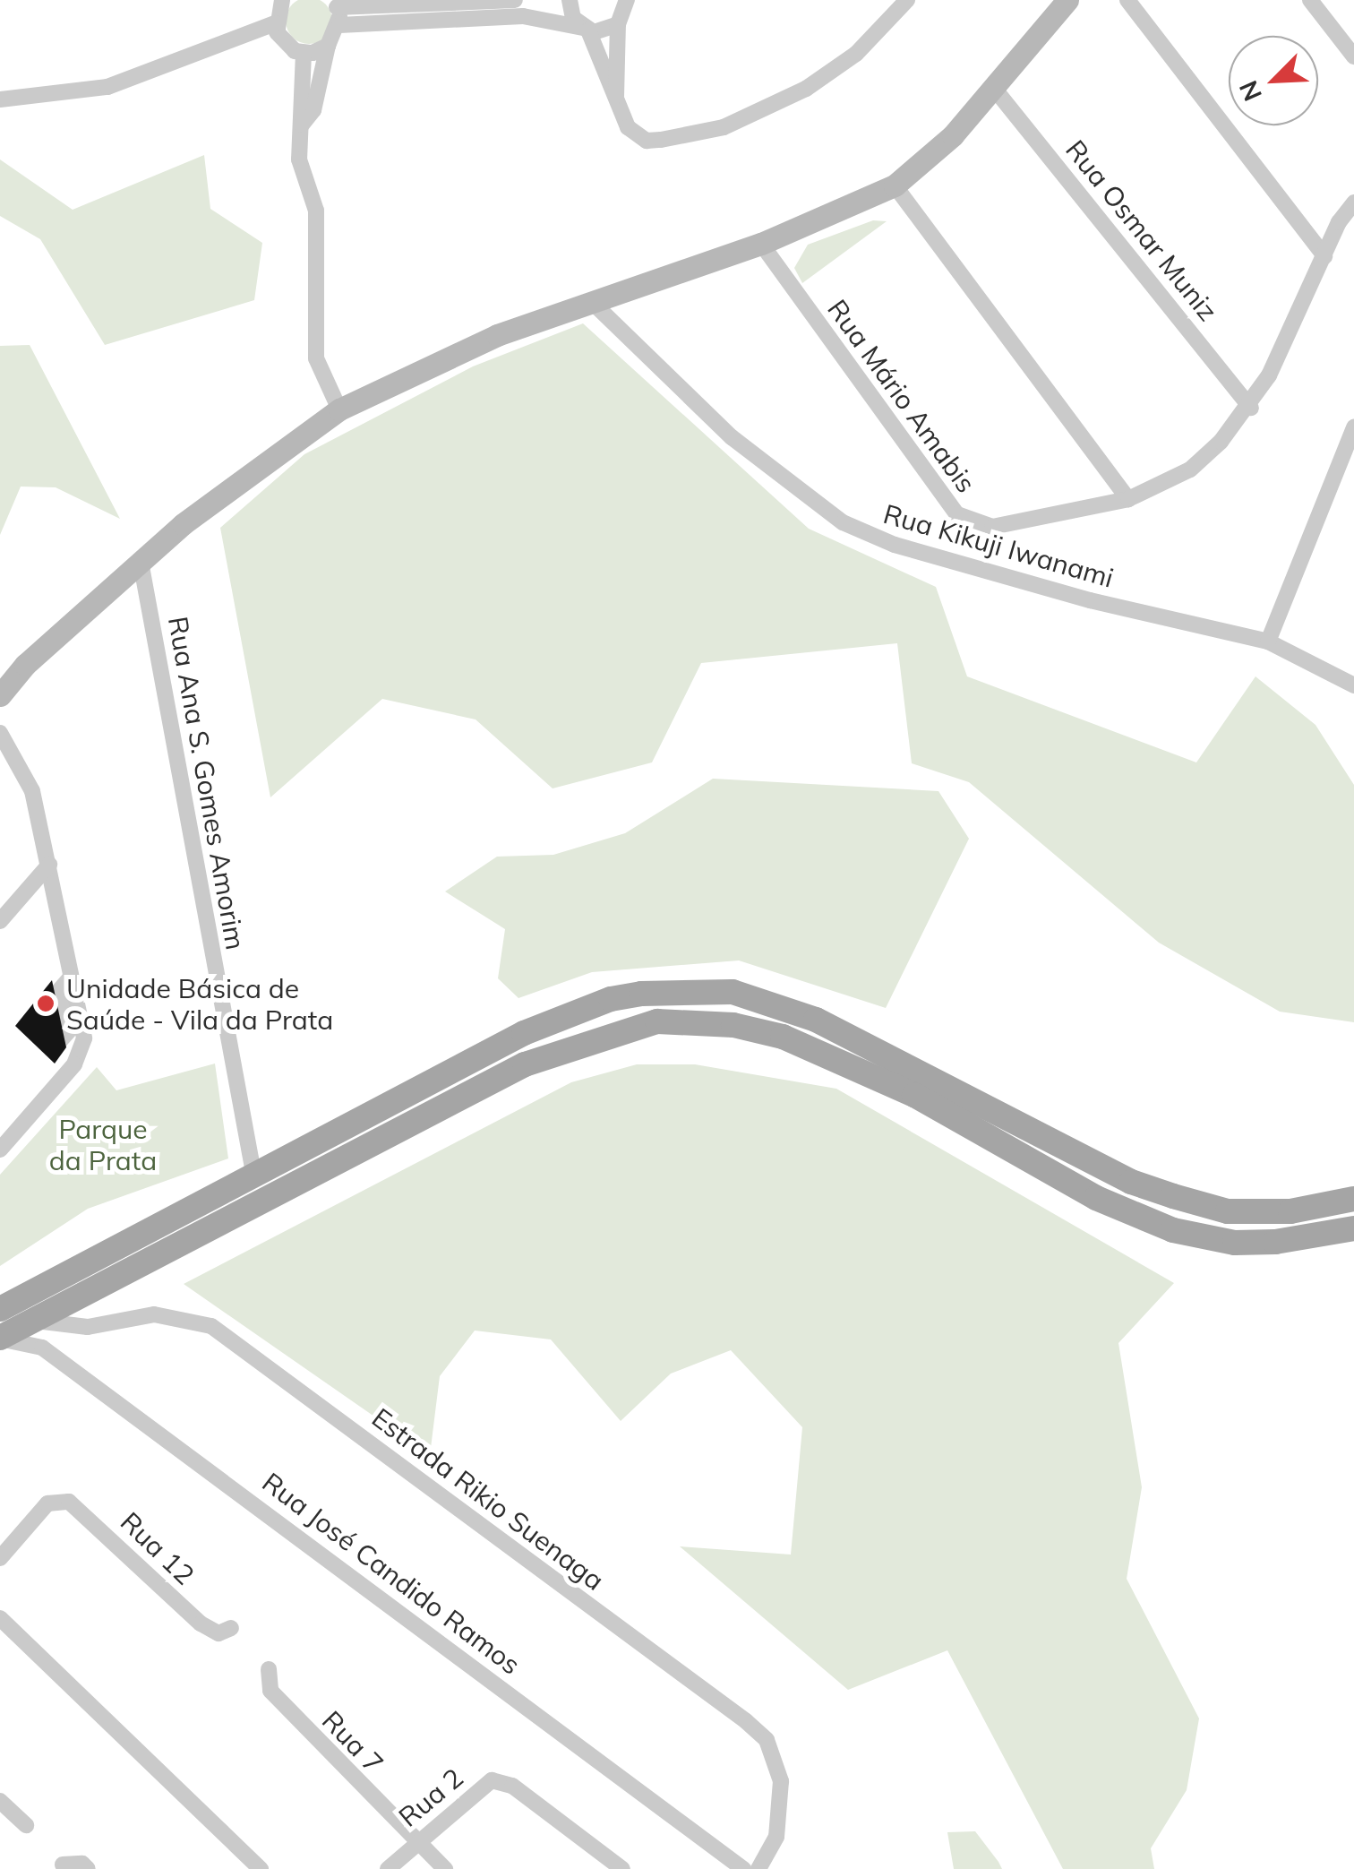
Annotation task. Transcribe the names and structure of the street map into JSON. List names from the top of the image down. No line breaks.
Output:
{"streets":{"street":["Rua Osmar Muniz","Rua Mário Amabis","Rua Kikuji Iwanami","Rua Ana S. Gomes Amorim","Estrada Rikio Suenaga","Rua 12","Rua José Candido Ramos","Rua 7","Rua 2"]},"crossings":[["Rua Osmar Muniz","Rua Mário Amabis"],["Rua 7","Rua 2"]],"parks":["Parque da Prata"],"places":["Unidade Básica de Saúde - Vila da Prata"],"north":"bottom left"}
